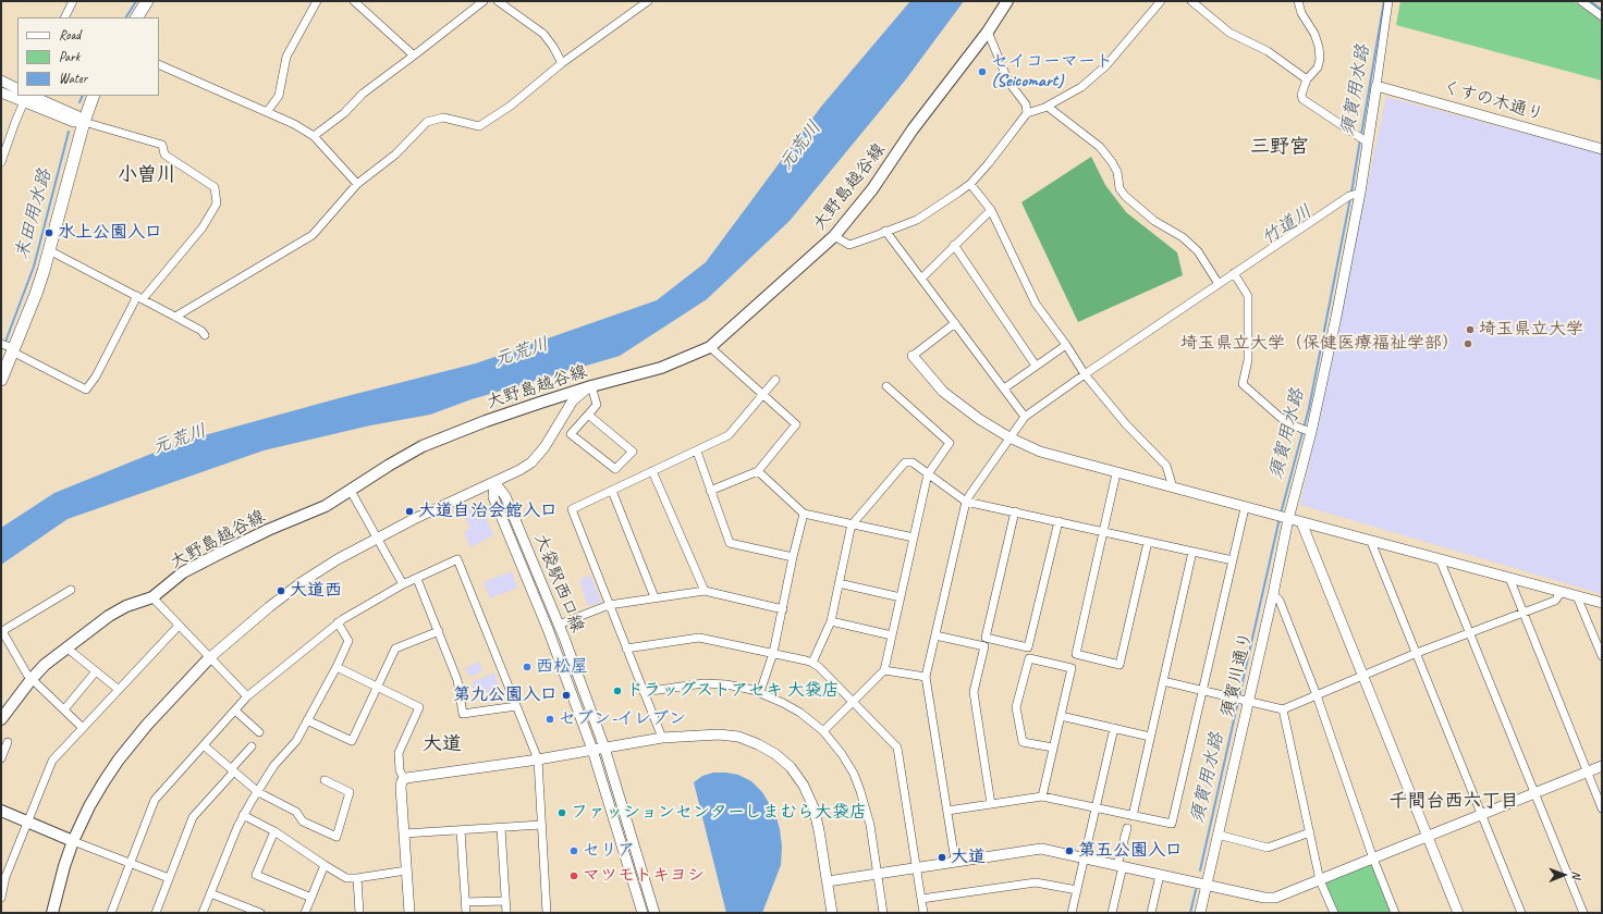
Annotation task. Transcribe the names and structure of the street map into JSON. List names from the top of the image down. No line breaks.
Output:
{"streets":{"main road":["大野島越谷線"],"street":["くすの木通り","大袋駅西口線","須賀川通り"]},"crossings":[["くすの木通り","須賀川通り"]],"districts":["三野宮","小曽川","大道","千間台西六丁目"],"water":["須賀用水路","元荒川","末田用水路","竹道川"],"places":["セイコーマート (Seicomart)","水上公園入口","埼玉県立大学","埼玉県立大学（保健医療福祉学部）","大道自治会館入口","大道西","西松屋","ドラッグストアセキ 大袋店","第九公園入口","セブン-イレブン","ファッションセンターしまむら大袋店","セリア","第五公園入口","大道","マツモトキヨシ"],"legend":["Road","Park","Water"],"north":"right"}
